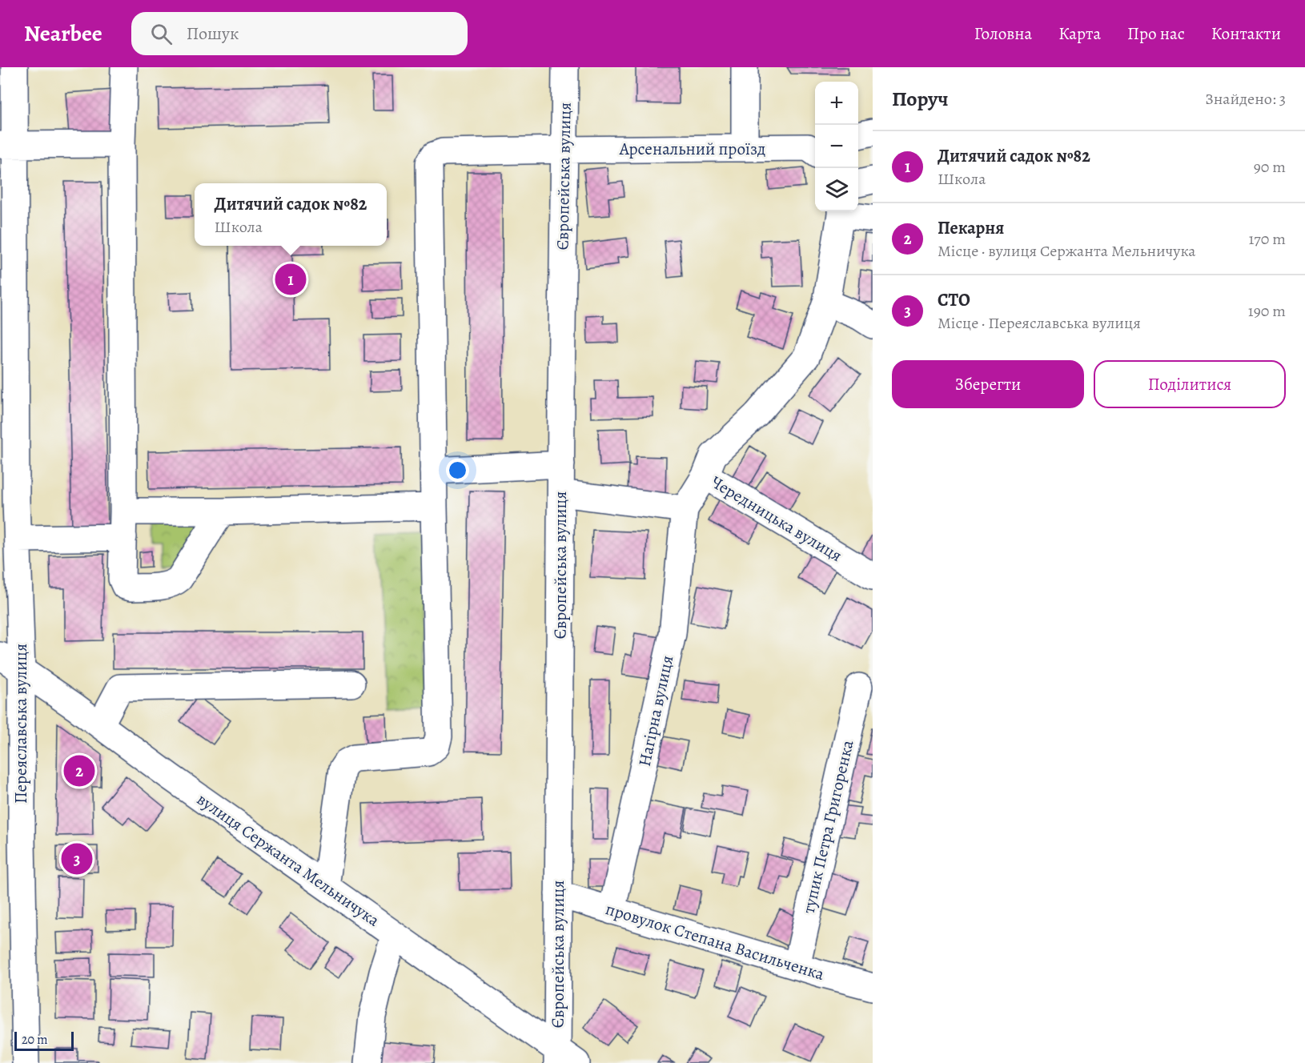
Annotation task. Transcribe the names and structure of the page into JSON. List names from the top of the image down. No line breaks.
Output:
{"streets":{"street":["Арсенальний проїзд","Європейська вулиця","Чередницька вулиця","Нагірна вулиця","Переяславська вулиця","тупик Петра Григоренка","вулиця Сержанта Мельничука","провулок Степана Васильченка"]},"crossings":[["Арсенальний проїзд","Європейська вулиця"],["Європейська вулиця","вулиця Сержанта Мельничука"],["Європейська вулиця","провулок Степана Васильченка"],["Чередницька вулиця","Нагірна вулиця"],["Нагірна вулиця","провулок Степана Васильченка"],["Переяславська вулиця","вулиця Сержанта Мельничука"],["тупик Петра Григоренка","провулок Степана Васильченка"]],"scale_bar":"20 m","page":{"header":"Nearbee","search":"Пошук","nav":["Головна","Карта","Про нас","Контакти"],"heading":["Поруч","Знайдено: 3"],"map_buttons":["+","−"],"list":[{"mark":"1","name":"Дитячий садок №82","note":"Школа","value":"90 m"},{"mark":"2","name":"Пекарня","note":"Місце · вулиця Сержанта Мельничука","value":"170 m"},{"mark":"3","name":"СТО","note":"Місце · Переяславська вулиця","value":"190 m"}],"popup":["Дитячий садок №82","Школа"],"pins":["1","2","3"],"buttons":["Зберегти","Поділитися"],"scale":"20 m"}}
